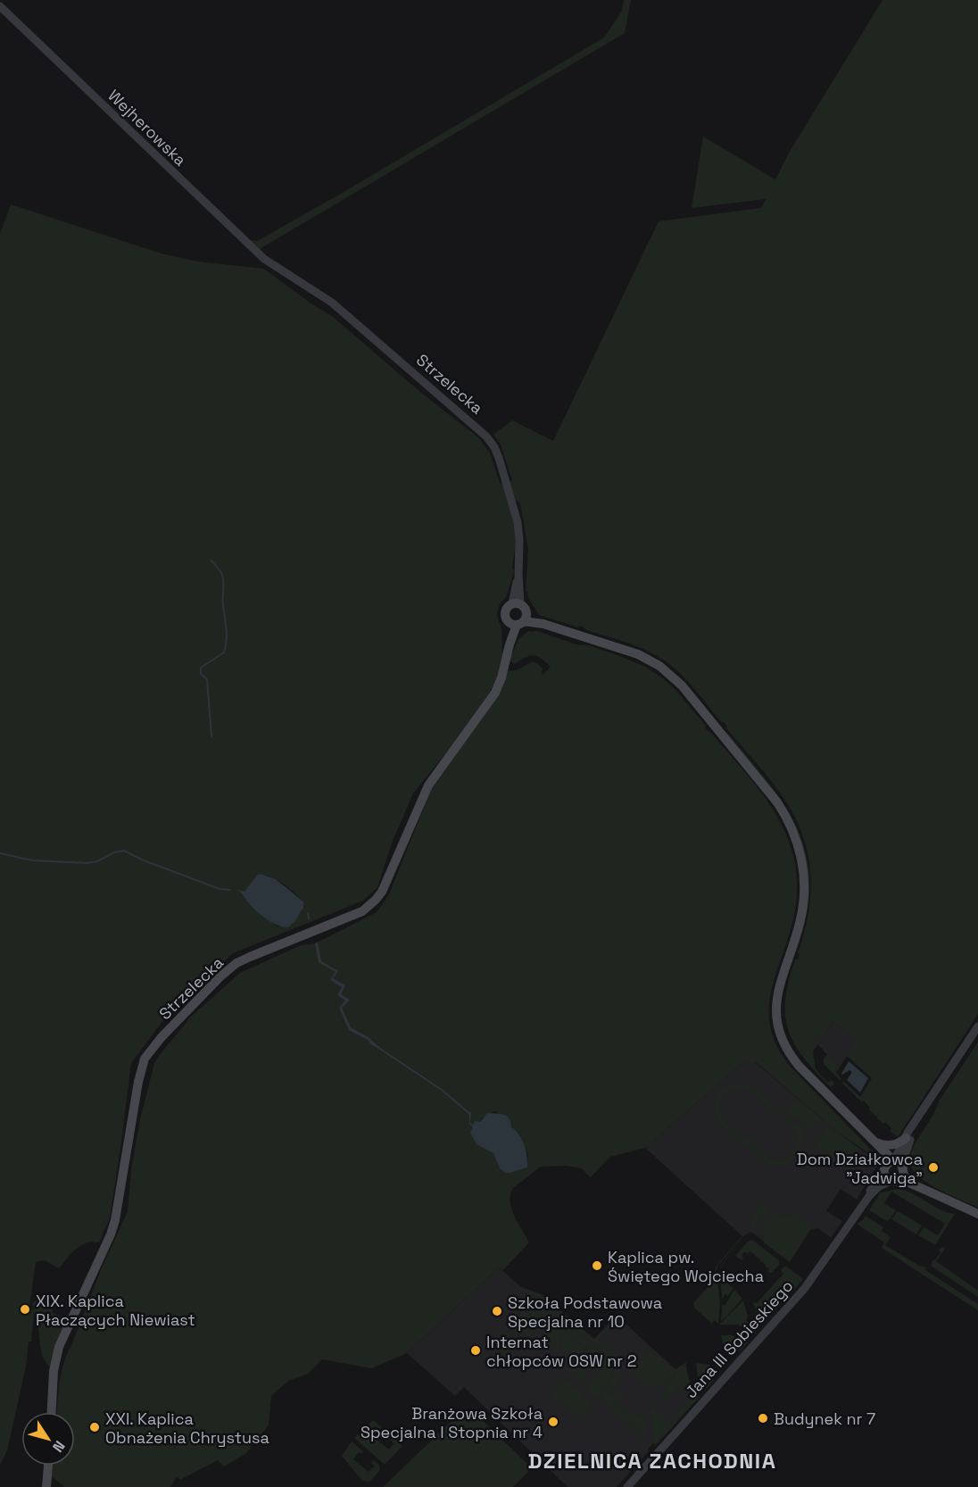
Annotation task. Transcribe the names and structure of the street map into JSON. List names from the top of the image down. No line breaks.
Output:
{"streets":{"main road":["Strzelecka"],"street":["Wejherowska","Jana III Sobieskiego"]},"crossings":[["Wejherowska","Strzelecka"]],"districts":["DZIELNICA ZACHODNIA"],"places":["Dom Działkowca \"Jadwiga\"","Kaplica pw. Świętego Wojciecha","XIX. Kaplica Płaczących Niewiast","Szkoła Podstawowa Specjalna nr 10","Internat chłopców OSW nr 2","Budynek nr 7","Branżowa Szkoła Specjalna I Stopnia nr 4","XXI. Kaplica Obnażenia Chrystusa"],"north":"bottom right"}
